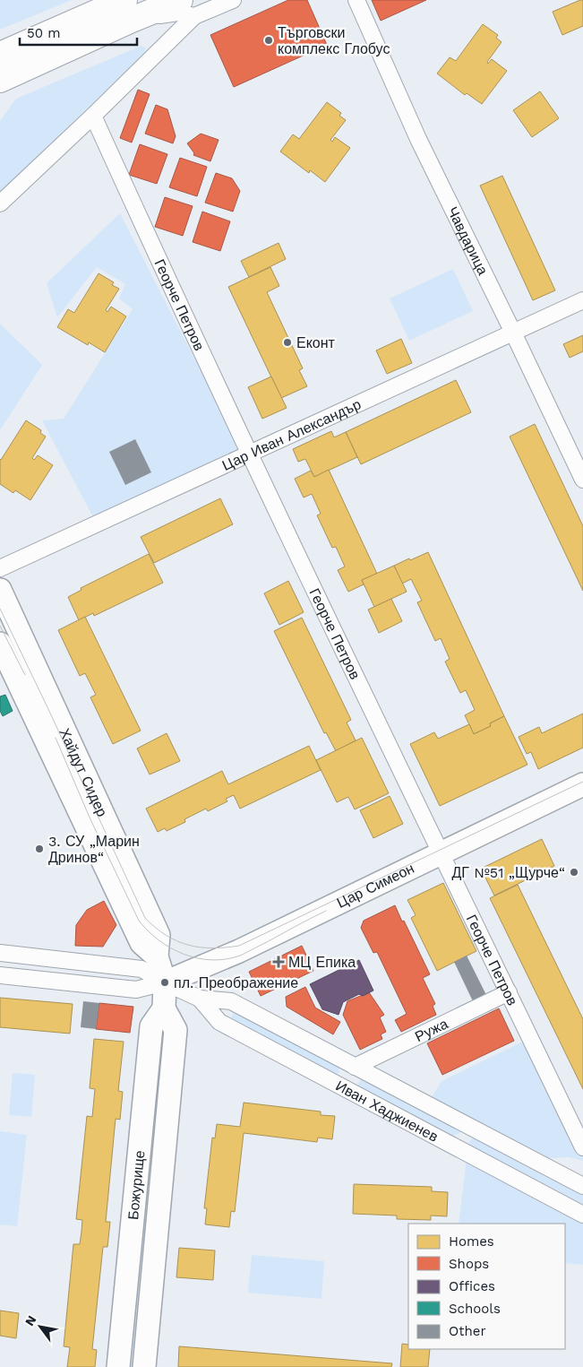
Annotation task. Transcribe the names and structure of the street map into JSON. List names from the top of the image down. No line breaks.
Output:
{"streets":{"street":["Чавдарица","Георче Петров","Цар Иван Александър","Хайдут Сидер","Цар Симеон","Ружа","Иван Хаджиенев","Божурище"]},"crossings":[["Чавдарица","Цар Иван Александър"],["Георче Петров","Цар Иван Александър"],["Георче Петров","Цар Симеон"],["Георче Петров","Ружа"],["Хайдут Сидер","Цар Симеон"],["Хайдут Сидер","Иван Хаджиенев"],["Хайдут Сидер","Божурище"],["Цар Симеон","Иван Хаджиенев"],["Цар Симеон","Божурище"],["Ружа","Иван Хаджиенев"],["Иван Хаджиенев","Божурище"]],"places":{"other":["Търговски комплекс Глобус","Еконт","3. СУ „Марин Дринов“","ДГ №51 „Щурче“","пл. Преображение"],"health":["МЦ Епика"]},"legend":["Homes","Shops","Offices","Schools","Other"],"scale_bar":"50 m","north":"top left"}
